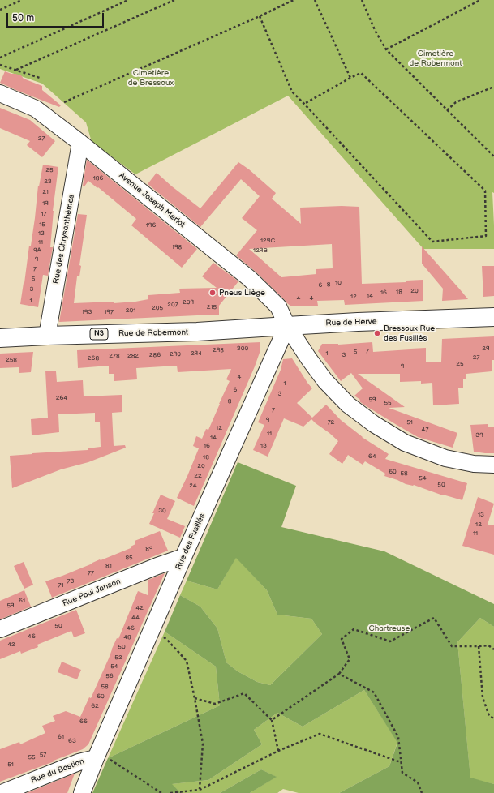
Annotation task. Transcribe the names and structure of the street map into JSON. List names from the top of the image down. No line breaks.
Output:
{"streets":{"main road":["Rue de Herve","Rue de Robermont","N3"],"street":["Avenue Joseph Merlot","Rue des Chrysanthèmes","Rue des Fusillés","Rue Paul Janson","Rue du Bastion"]},"crossings":[["Avenue Joseph Merlot","Rue des Chrysanthèmes"],["Avenue Joseph Merlot","Rue de Herve"],["Avenue Joseph Merlot","Rue de Robermont"],["Avenue Joseph Merlot","Rue des Fusillés"],["Rue des Chrysanthèmes","Rue de Robermont"],["Rue de Herve","Rue de Robermont"],["Rue de Herve","Rue des Fusillés"],["Rue de Robermont","Rue des Fusillés"],["Rue des Fusillés","Rue Paul Janson"],["Rue des Fusillés","Rue du Bastion"]],"parks":["Cimetière de Robermont","Cimetière de Bressoux","Chartreuse"],"places":["Pneus Liège","Bressoux Rue des Fusillés"],"house_numbers":["27","25","186","23","21","19","17","15","196","13","129C","11","198","9A","129B","9","7","5","10","8","6","3","20","18","16","14","12","4","4","1","209","207","215","205","201","193","197","300","29","298","7","5","294","1","290","286","3","278","282","27","268","258","25","9","4","1","6","3","264","59","8","55","7","9","72","51","12","47","11","39","14","16","13","64","18","20","60","58","22","54","50","24","30","13","12","11","89","85","81","77","73","71","61","59","42","44","50","46","46","48","42","50","52","54","56","58","60","62","66","61","63","57","55","51"],"scale_bar":"50 m"}
